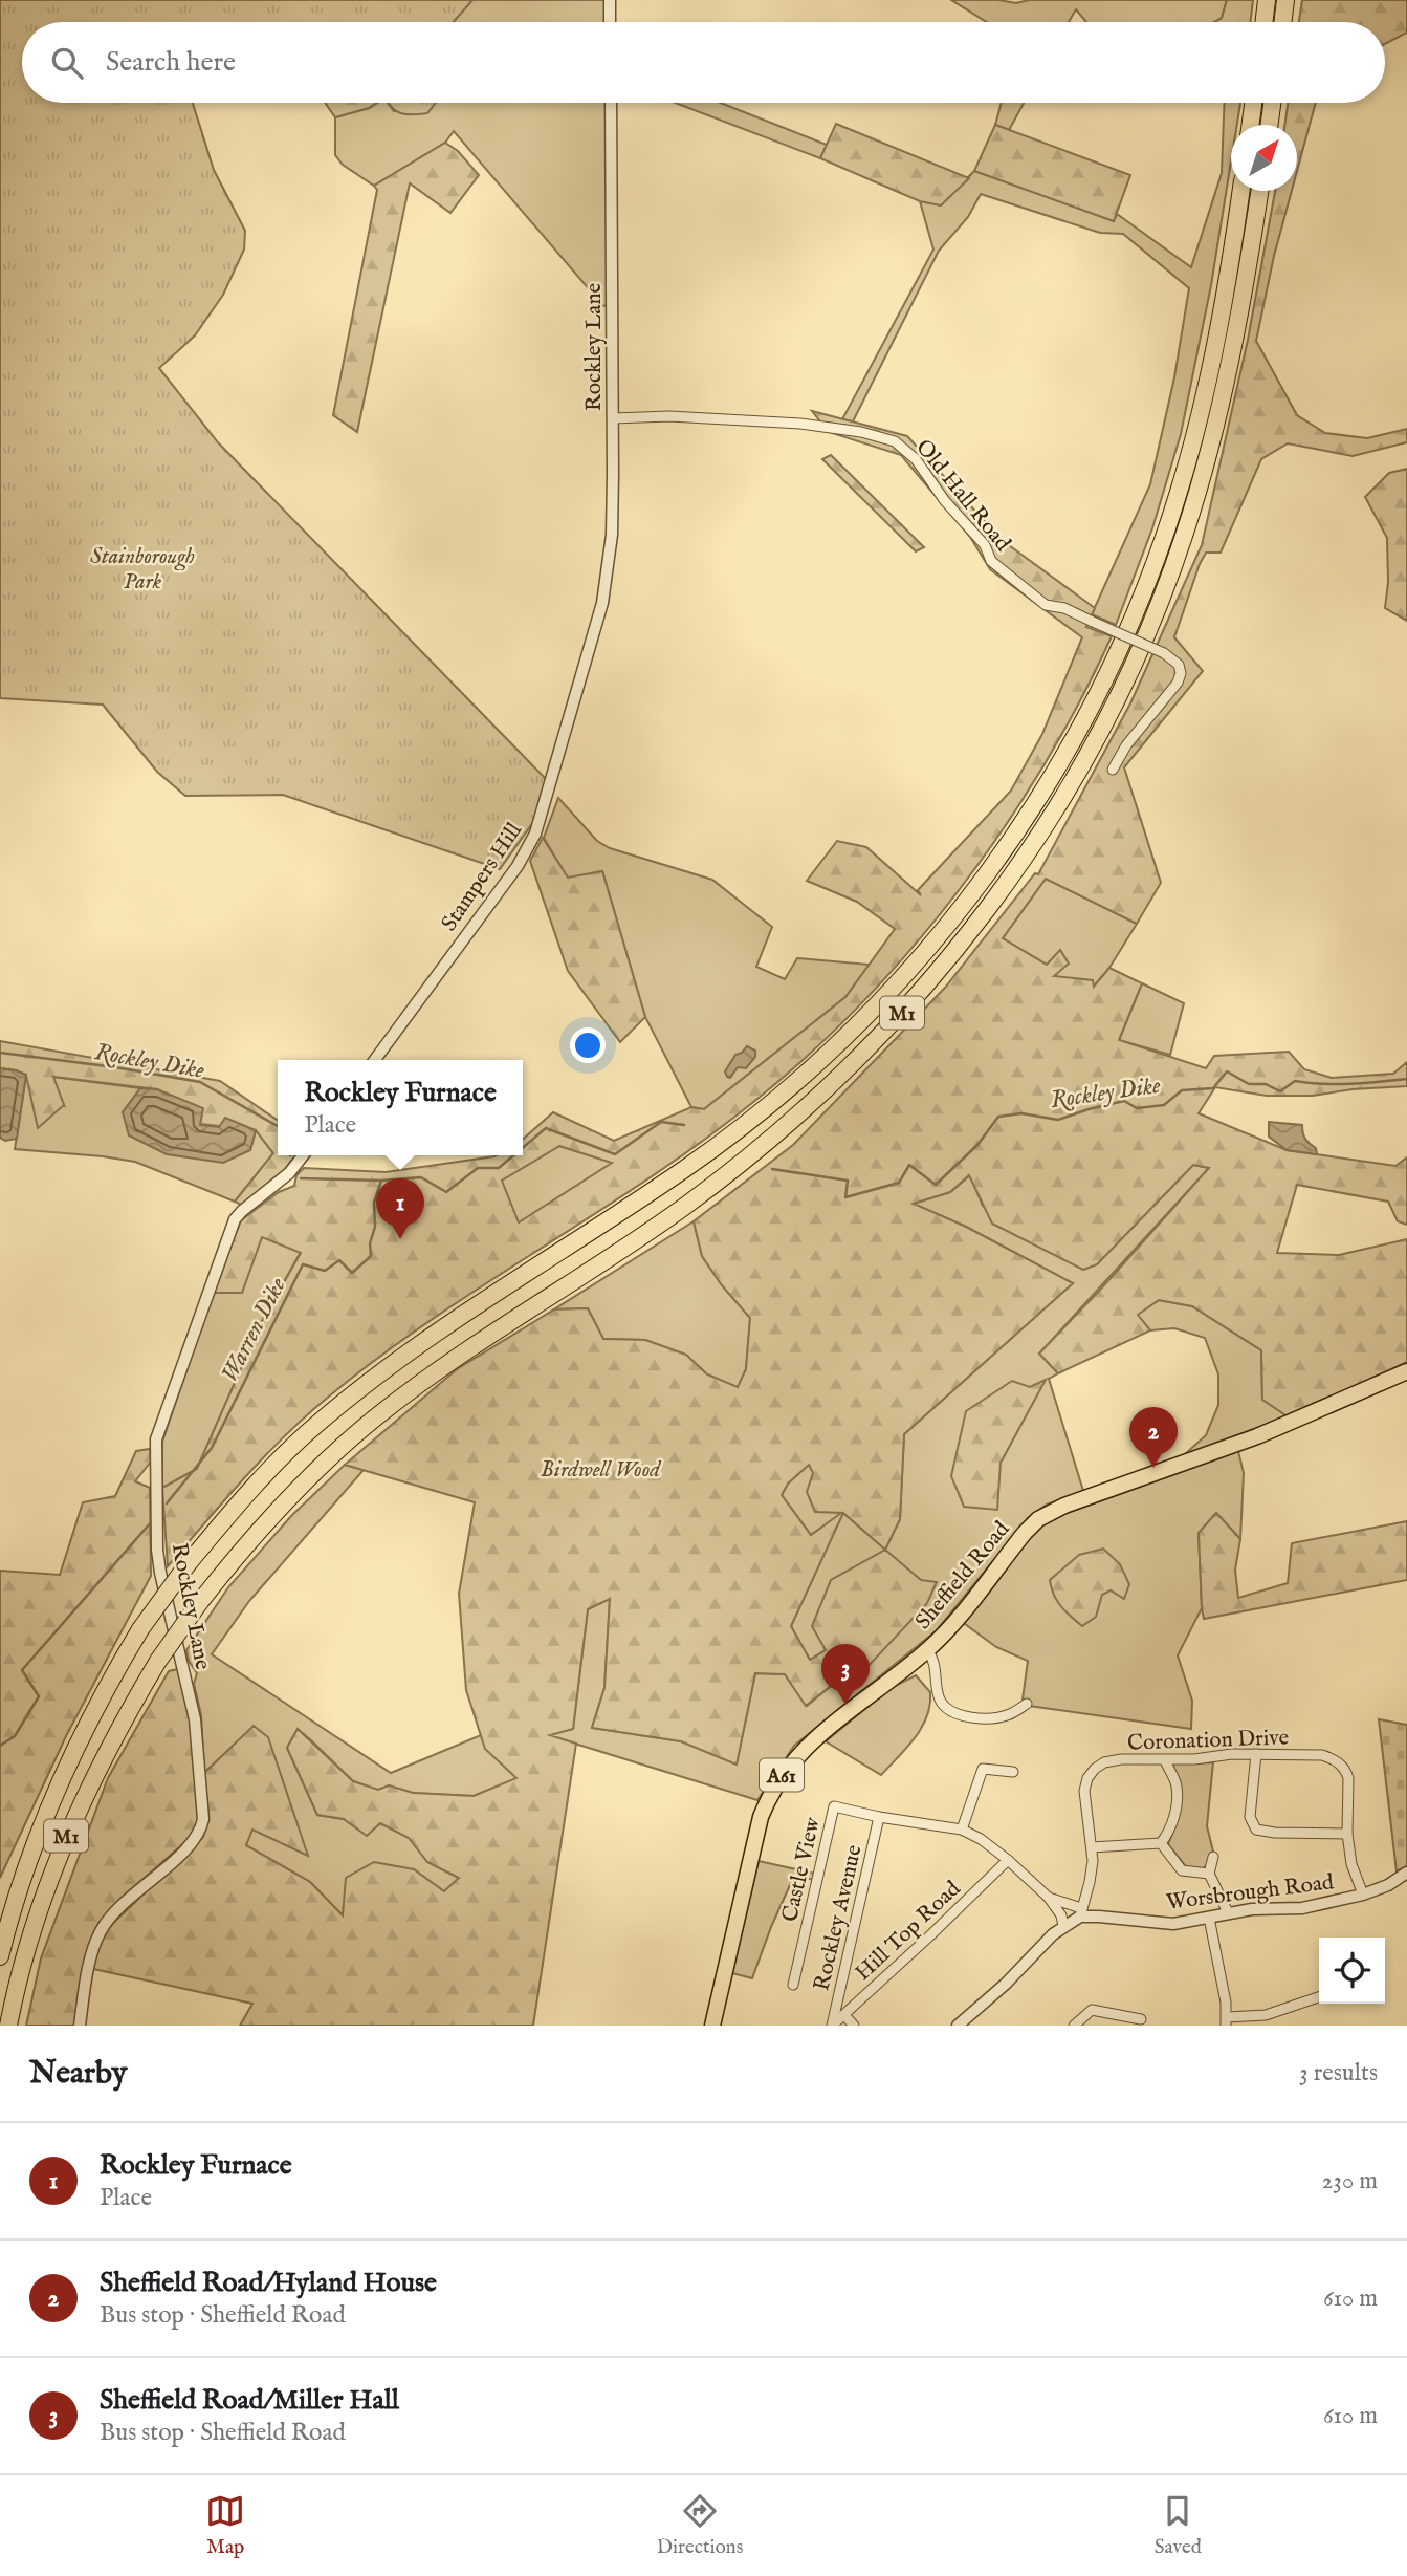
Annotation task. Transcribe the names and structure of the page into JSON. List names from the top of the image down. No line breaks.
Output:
{"streets":{"highway":["M1","Sheffield Road","A61"],"street":["Rockley Lane","Old Hall Road","Stampers Hill","Coronation Drive","Castle View","Worsbrough Road","Rockley Avenue","Hill Top Road"]},"crossings":[["Rockley Lane","Old Hall Road"],["Rockley Lane","Stampers Hill"],["Coronation Drive","Worsbrough Road"],["Castle View","Rockley Avenue"],["Rockley Avenue","Hill Top Road"]],"water":["Rockley Dike","Warren Dike"],"parks":["Stainborough Park","Birdwell Wood"],"north":"top right","page":{"search":"Search here","popup":["Rockley Furnace","Place"],"pins":["1","2","3"],"heading":["Nearby","3 results"],"list":[{"mark":"1","name":"Rockley Furnace","note":"Place","value":"230 m"},{"mark":"2","name":"Sheffield Road/Hyland House","note":"Bus stop · Sheffield Road","value":"610 m"},{"mark":"3","name":"Sheffield Road/Miller Hall","note":"Bus stop · Sheffield Road","value":"610 m"}],"nav":["Map","Directions","Saved"]}}
